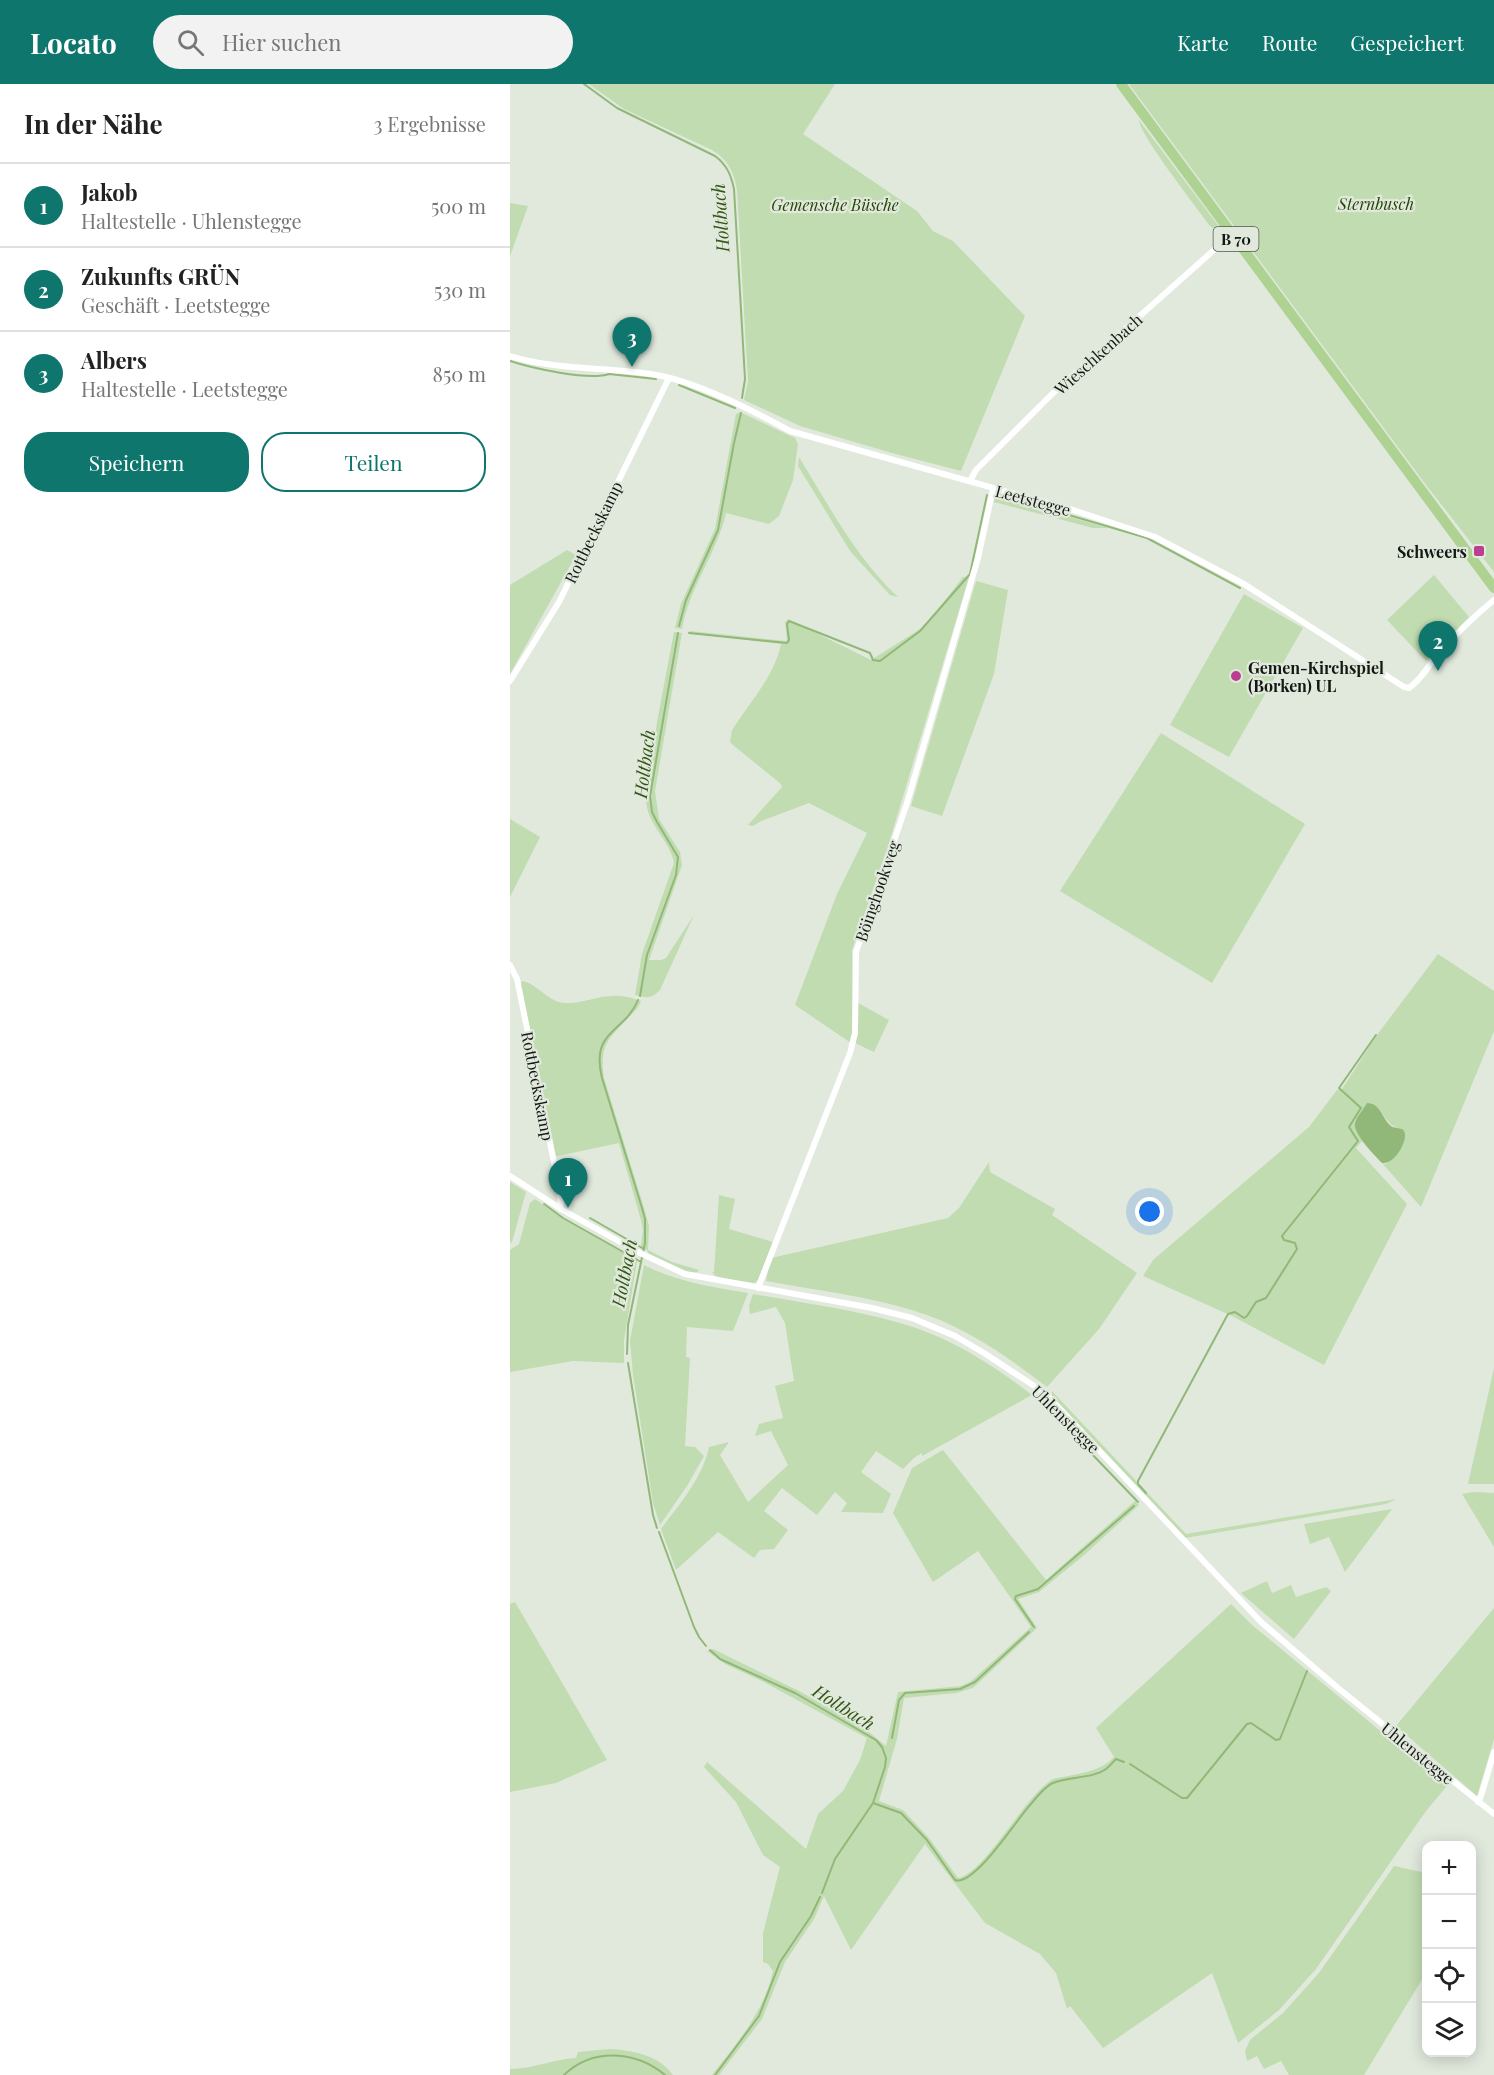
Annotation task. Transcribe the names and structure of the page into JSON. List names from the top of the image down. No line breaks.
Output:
{"streets":{"main road":["B 70"],"street":["Wieschkenbach","Leetstegge","Rottbeckskamp","Böinghookweg","Uhlenstegge"]},"crossings":[["B 70","Wieschkenbach"],["Wieschkenbach","Leetstegge"],["Leetstegge","Rottbeckskamp"],["Leetstegge","Böinghookweg"],["Rottbeckskamp","Uhlenstegge"],["Böinghookweg","Uhlenstegge"]],"water":["Holtbach"],"parks":["Sternbusch","Gemensche Büsche"],"places":{"transit":["Schweers"],"other":["Gemen-Kirchspiel (Borken) UL"]},"page":{"header":"Locato","search":"Hier suchen","nav":["Karte","Route","Gespeichert"],"heading":["In der Nähe","3 Ergebnisse"],"list":[{"mark":"1","name":"Jakob","note":"Haltestelle · Uhlenstegge","value":"500 m"},{"mark":"2","name":"Zukunfts GRÜN","note":"Geschäft · Leetstegge","value":"530 m"},{"mark":"3","name":"Albers","note":"Haltestelle · Leetstegge","value":"850 m"}],"pins":["3","2","1"],"buttons":["Speichern","Teilen"],"map_buttons":["+","−"]}}
